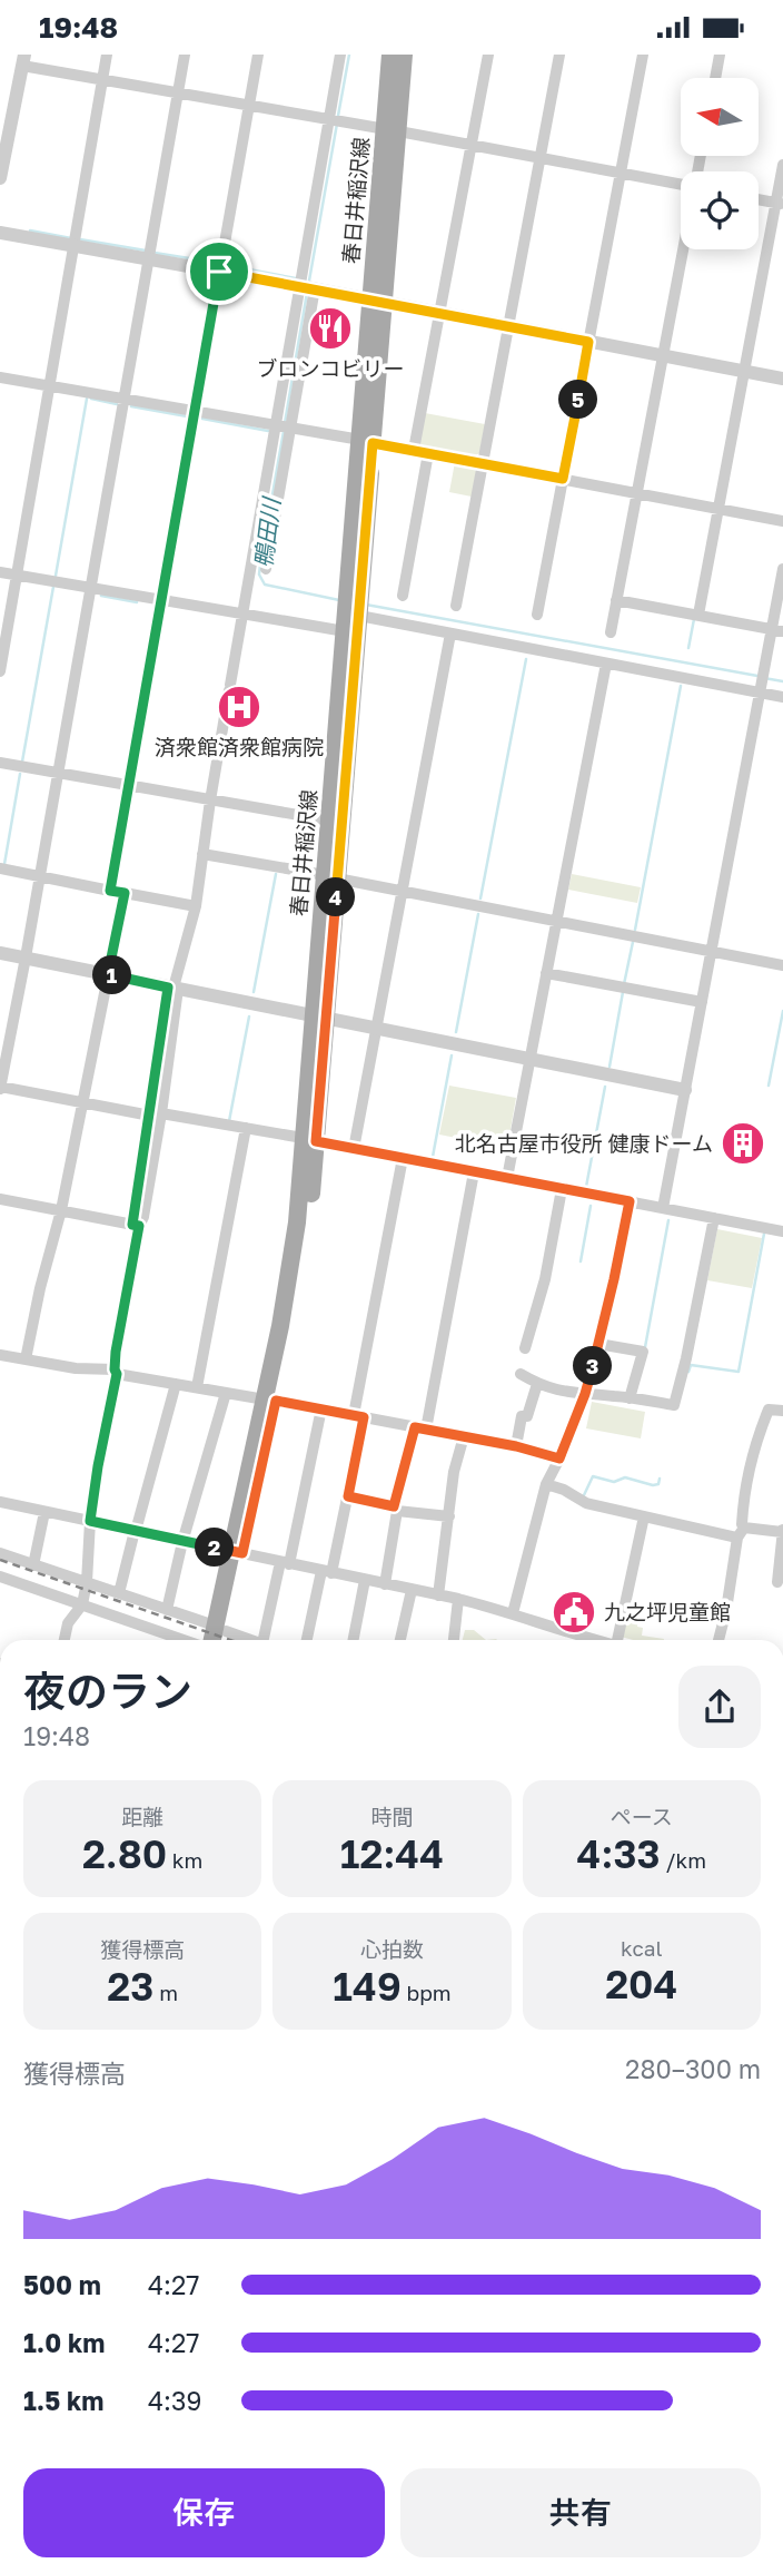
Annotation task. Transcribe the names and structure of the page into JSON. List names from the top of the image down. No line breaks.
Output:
{"streets":{"main road":["春日井稲沢線"]},"water":["鴨田川"],"places":{"restaurant":["ブロンコビリー"],"hospital":["済衆館済衆館病院"],"building":["北名古屋市役所 健康ドーム"],"public building":["九之坪児童館"]},"north":"left","page":{"status":"19:48","pins":["5","4","1","3","2"],"heading":["夜のラン","19:48"],"stats":[["距離","2.80 km"],["時間","12:44"],["ペース","4:33 /km"],["獲得標高","23 m"],["心拍数","149 bpm"],["kcal","204"]],"chart":["獲得標高","280–300 m"],"list":[{"name":"500 m","note":"4:27"},{"name":"1.0 km","note":"4:27"},{"name":"1.5 km","note":"4:39"}],"buttons":["保存","共有"]}}
